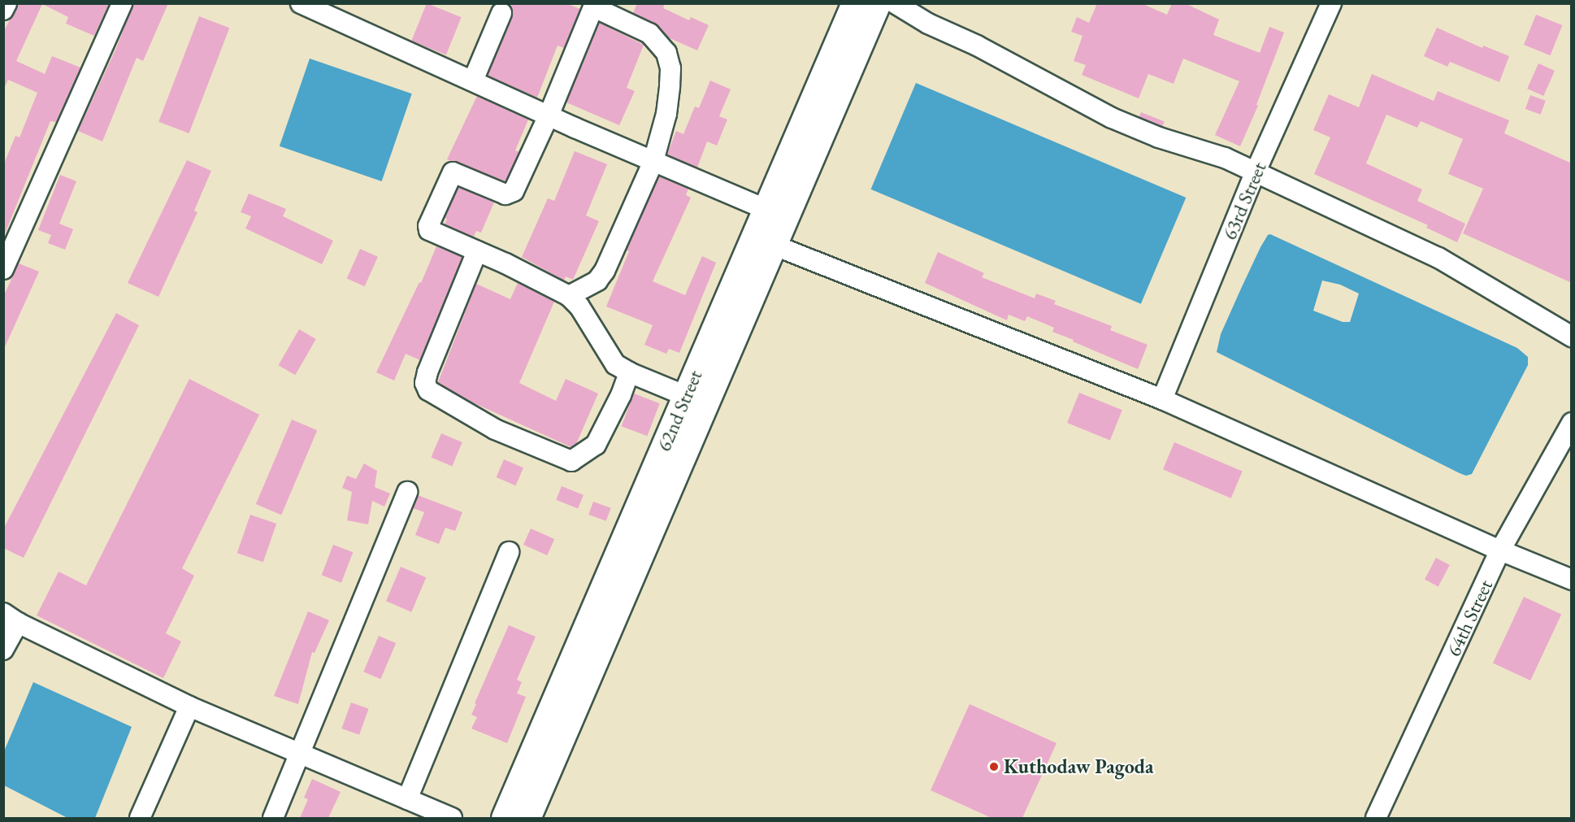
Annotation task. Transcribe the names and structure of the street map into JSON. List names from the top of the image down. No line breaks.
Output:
{"streets":{"main road":["62nd Street"],"street":["63rd Street","64th Street"]},"places":["Kuthodaw Pagoda"]}
